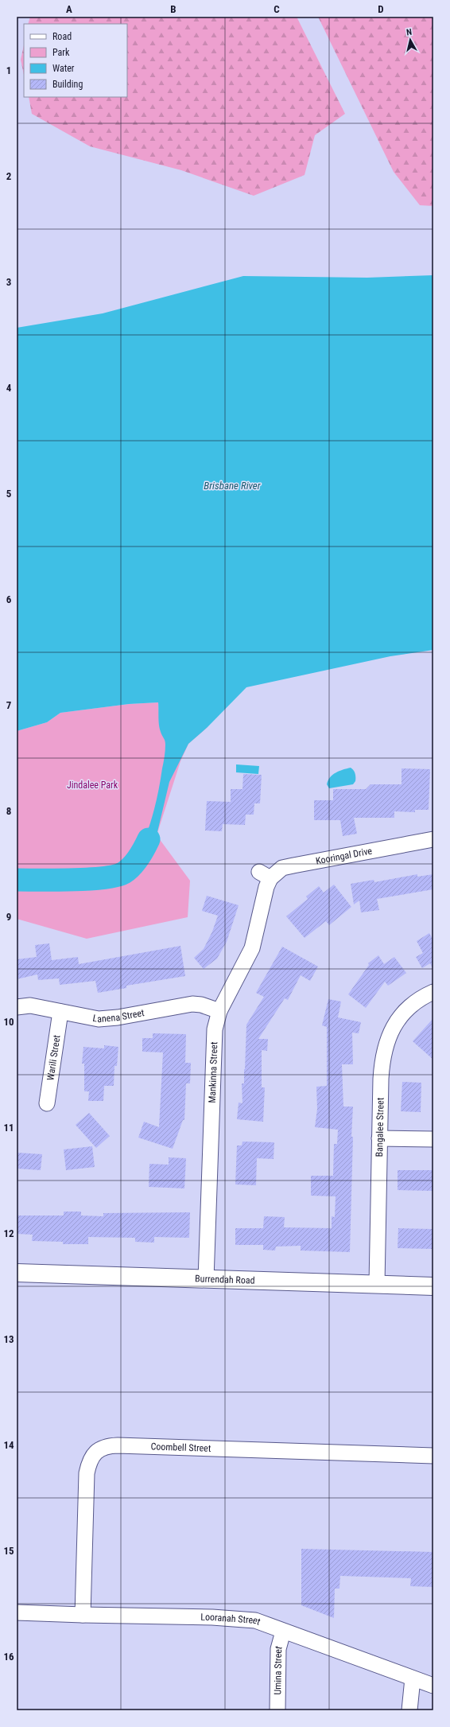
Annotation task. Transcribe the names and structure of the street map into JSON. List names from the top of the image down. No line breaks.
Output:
{"streets":{"street":["Kooringal Drive","Lanena Street","Warili Street","Mankinna Street","Bangalee Street","Burrendah Road","Coombell Street","Looranah Street","Umina Street"]},"crossings":[["Kooringal Drive","Mankinna Street"],["Lanena Street","Warili Street"],["Lanena Street","Mankinna Street"],["Mankinna Street","Burrendah Road"],["Bangalee Street","Burrendah Road"],["Coombell Street","Looranah Street"],["Looranah Street","Umina Street"]],"water":["Brisbane River"],"parks":["Jindalee Park"],"legend":["Road","Park","Water","Building"],"north":"top","grid":{"columns":["A","B","C","D"],"rows":["1","2","3","4","5","6","7","8","9","10","11","12","13","14","15","16"]}}
